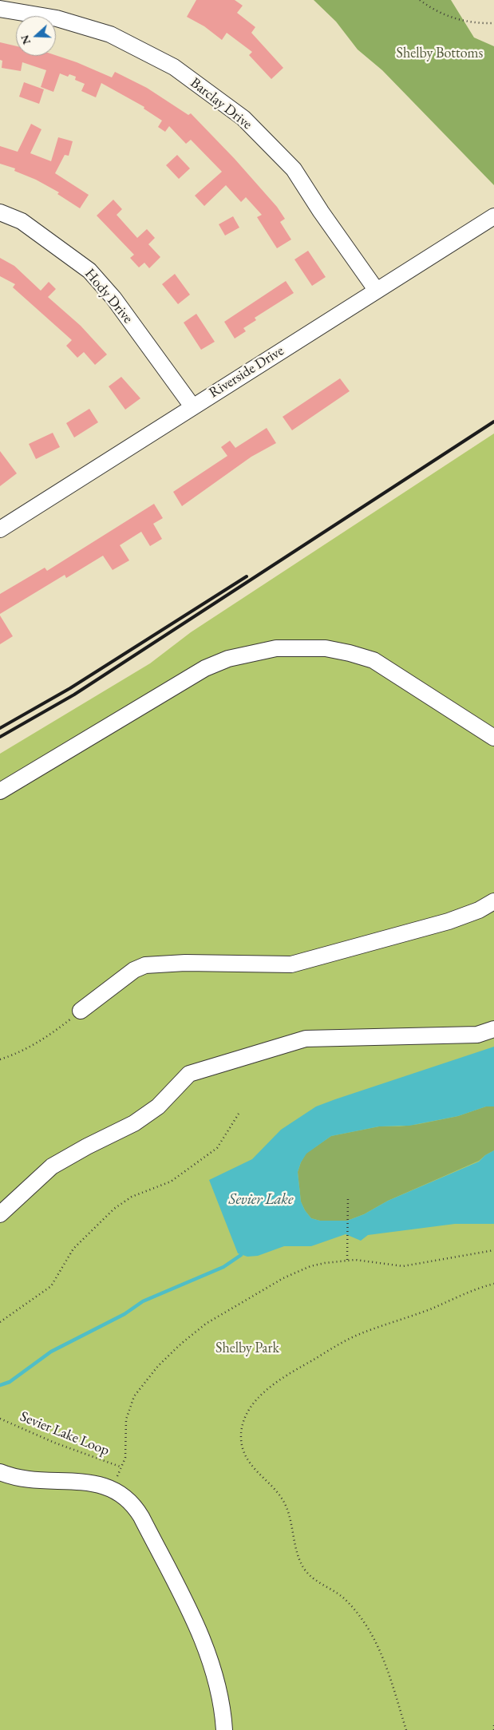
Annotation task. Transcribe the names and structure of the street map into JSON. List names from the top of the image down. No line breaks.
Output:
{"streets":{"street":["Barclay Drive","Hody Drive","Riverside Drive"],"path":["Sevier Lake Loop"]},"crossings":[["Barclay Drive","Riverside Drive"],["Hody Drive","Riverside Drive"]],"water":["Sevier Lake"],"parks":["Shelby Bottoms","Shelby Park"],"north":"left"}
